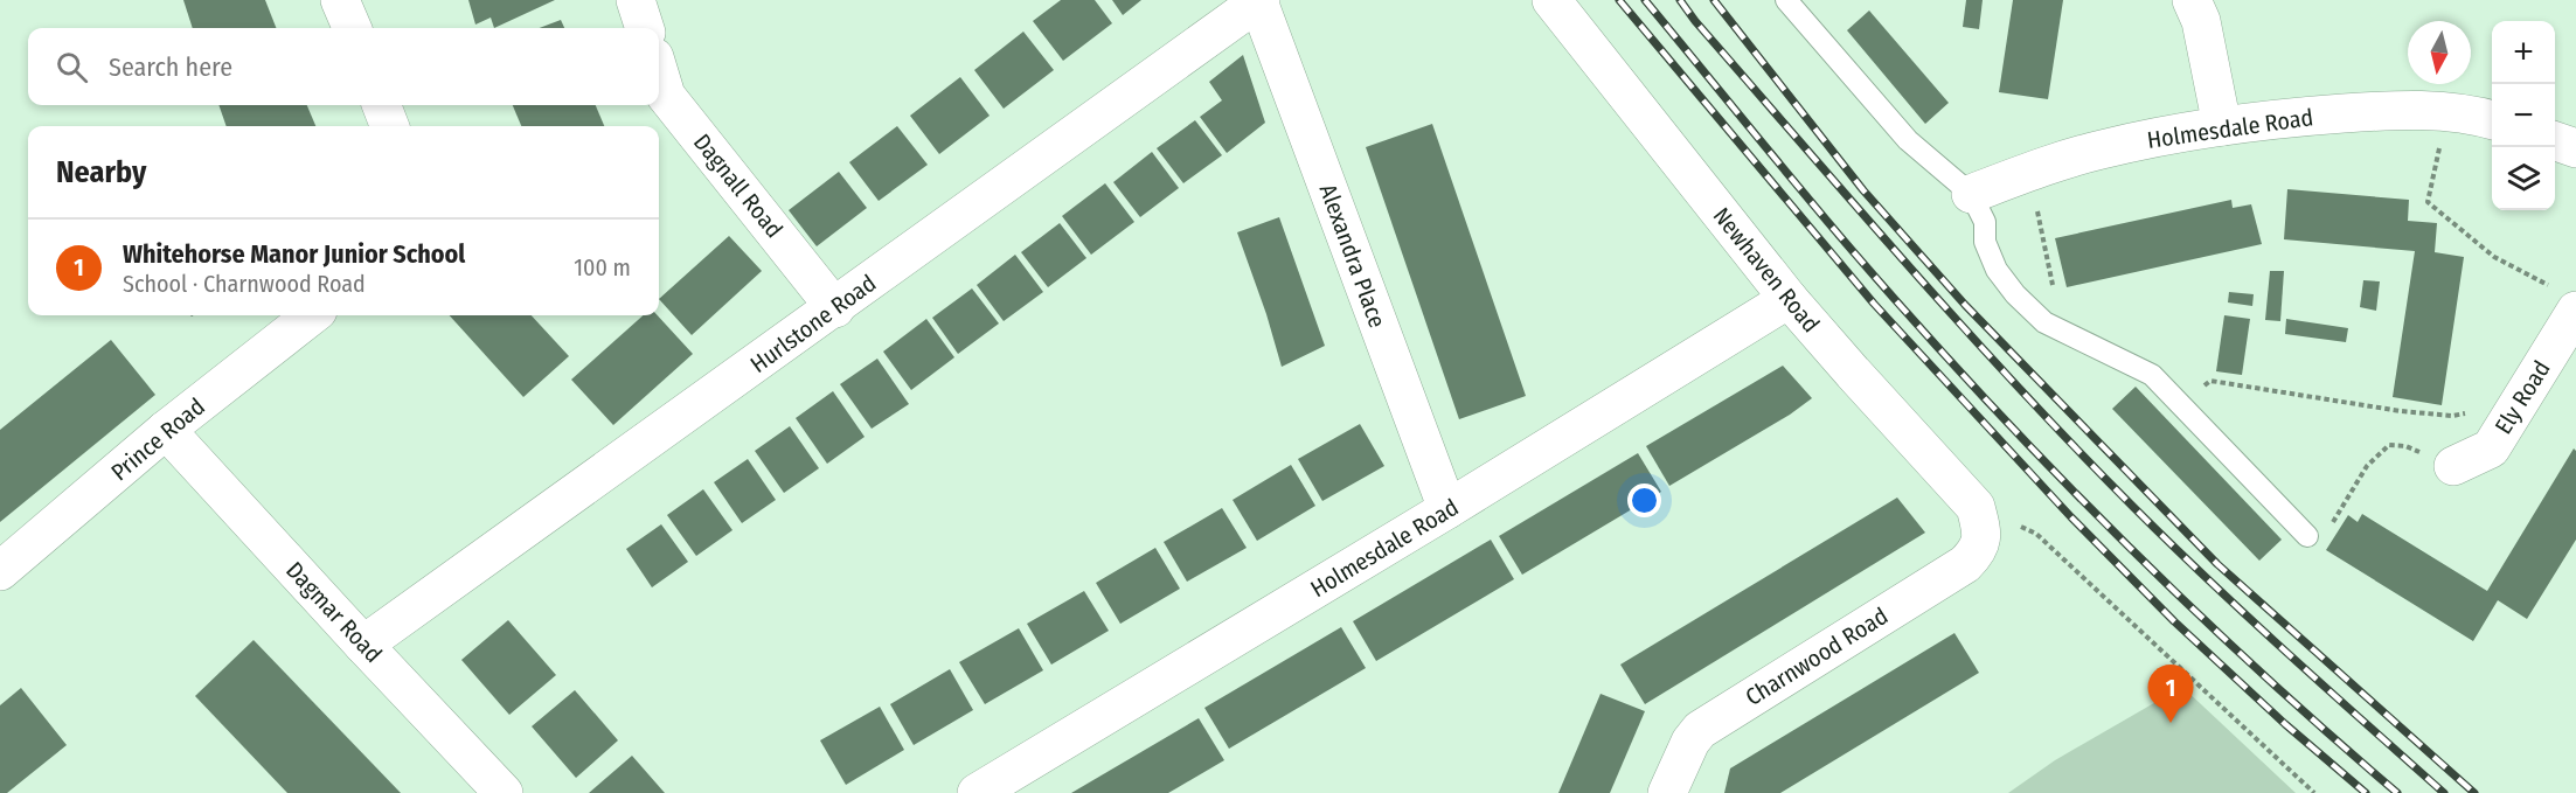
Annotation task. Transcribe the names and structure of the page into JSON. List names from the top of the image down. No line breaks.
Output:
{"streets":{"street":["Holmesdale Road","Dagnall Road","Alexandra Place","Newhaven Road","Hurlstone Road","Ely Road","Prince Road","Dagmar Road","Charnwood Road"]},"crossings":[["Holmesdale Road","Alexandra Place"],["Holmesdale Road","Newhaven Road"],["Dagnall Road","Hurlstone Road"],["Alexandra Place","Hurlstone Road"],["Newhaven Road","Charnwood Road"],["Hurlstone Road","Dagmar Road"],["Prince Road","Dagmar Road"]],"north":"bottom","page":{"map_buttons":["+","−"],"search":"Search here","heading":"Nearby","list":[{"mark":"1","name":"Whitehorse Manor Junior School","note":"School · Charnwood Road","value":"100 m"}],"pins":"1"}}
